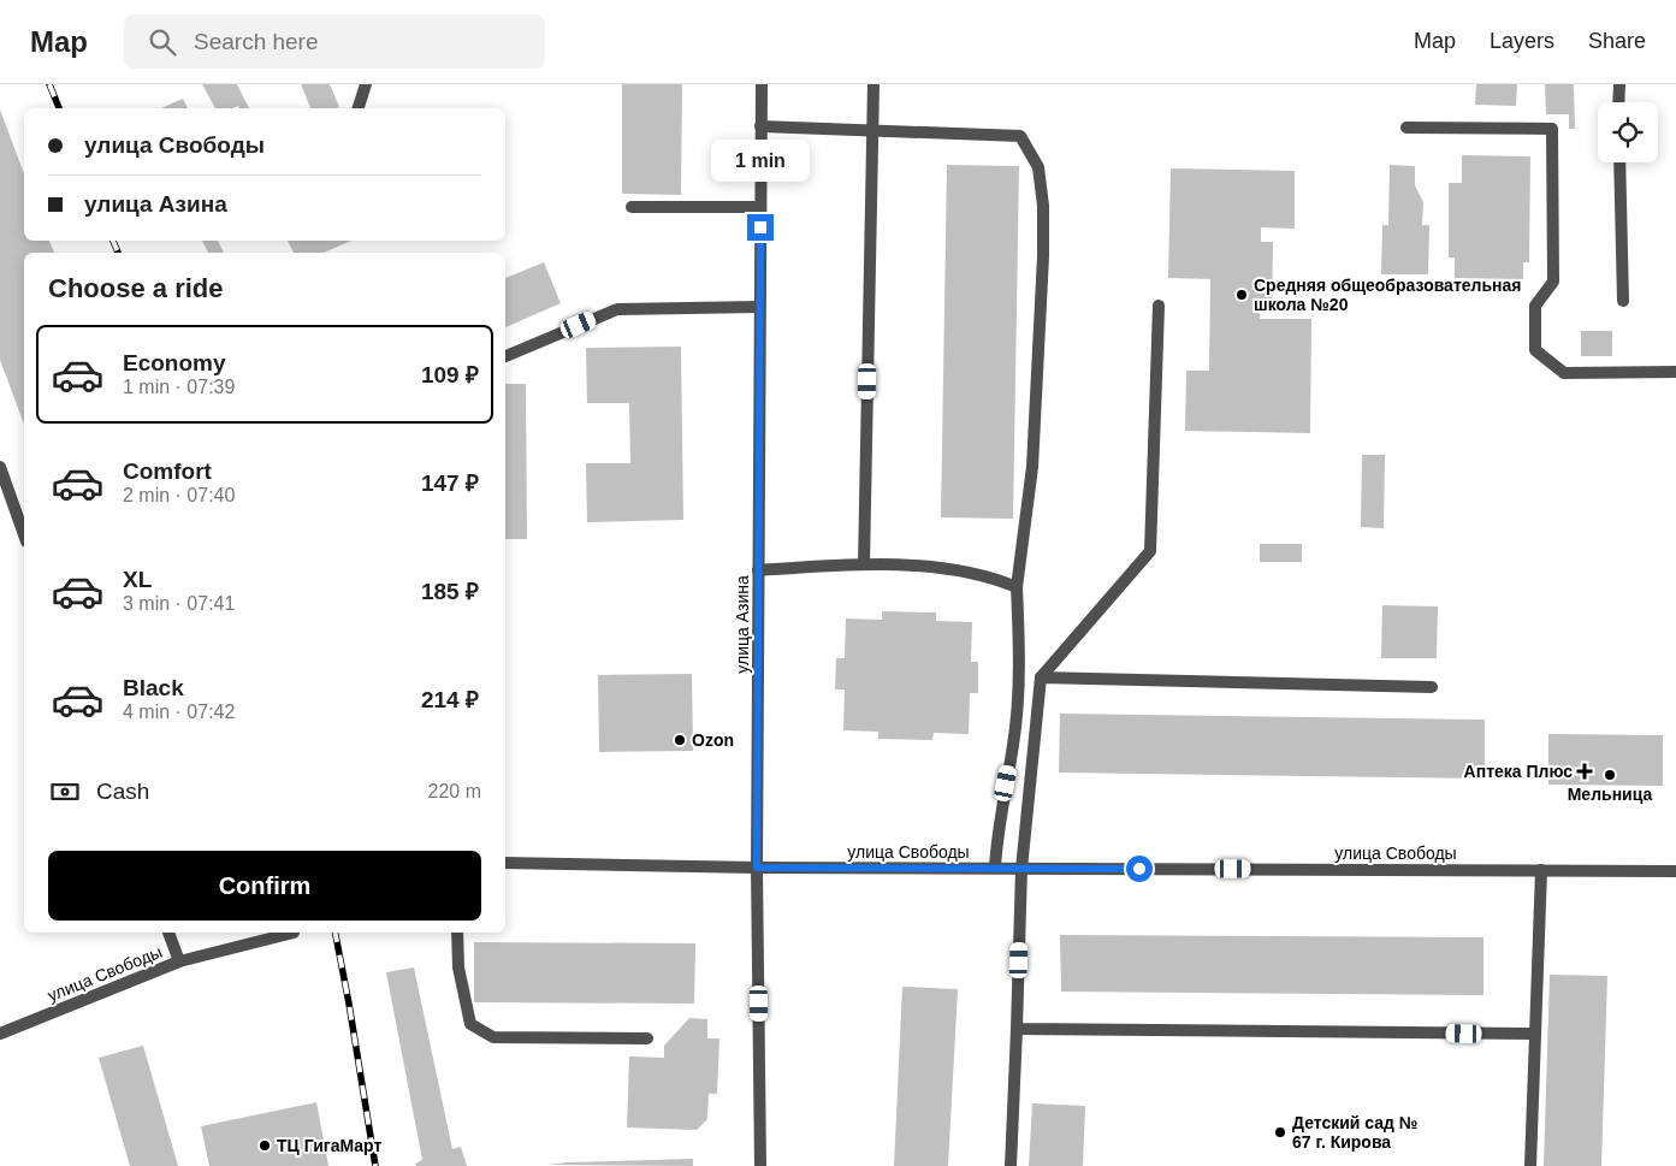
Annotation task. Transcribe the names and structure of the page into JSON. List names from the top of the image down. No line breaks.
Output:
{"streets":{"street":["улица Азина","улица Свободы"]},"crossings":[["улица Азина","улица Свободы"]],"places":{"other":["Средняя общеобразовательная школа №20","Ozon","Мельница","Детский сад № 67 г. Кирова","ТЦ ГигаМарт"],"health":["Аптека Плюс"]},"page":{"header":"Map","search":"Search here","nav":["Map","Layers","Share"],"banner":["улица Свободы","улица Азина"],"bubble":"1 min","heading":"Choose a ride","list":[{"name":"Economy","note":"1 min · 07:39","value":"109 ₽"},{"name":"Comfort","note":"2 min · 07:40","value":"147 ₽"},{"name":"XL","note":"3 min · 07:41","value":"185 ₽"},{"name":"Black","note":"4 min · 07:42","value":"214 ₽"}],"pay":["Cash","220 m"],"buttons":"Confirm"}}
